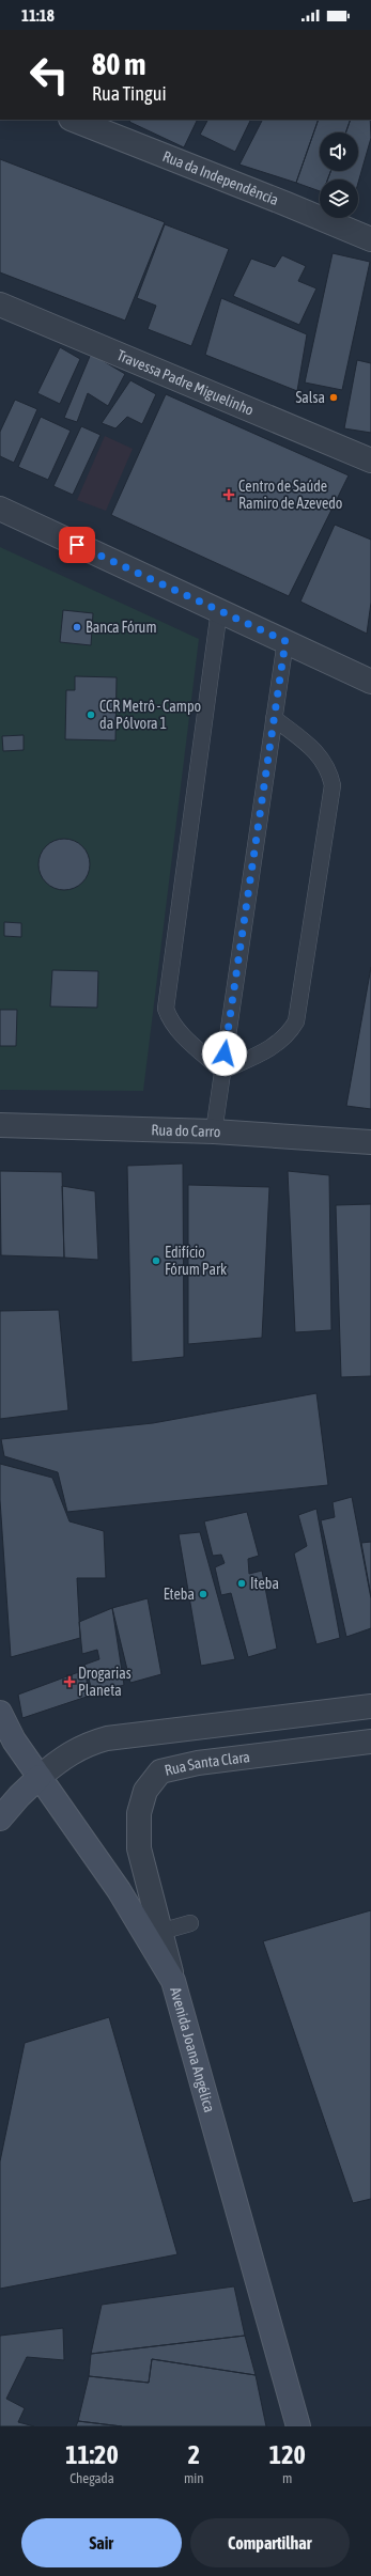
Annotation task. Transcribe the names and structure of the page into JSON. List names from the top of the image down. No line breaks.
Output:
{"streets":{"main road":["Avenida Joana Angélica"],"street":["Rua da Independência","Travessa Padre Miguelinho","Rua do Carro","Rua Santa Clara"]},"crossings":[["Rua Santa Clara","Avenida Joana Angélica"]],"places":{"other":["Salsa","Banca Fórum","CCR Metrô - Campo da Pólvora 1","Edifício Fórum Park","Iteba","Eteba"],"health":["Centro de Saúde Ramiro de Azevedo","Drogarias Planeta"]},"page":{"status":"11:18","turn":["80 m","Rua Tingui"],"eta":["11:20","Chegada","2","min","120","m"],"buttons":["Sair","Compartilhar"]}}
